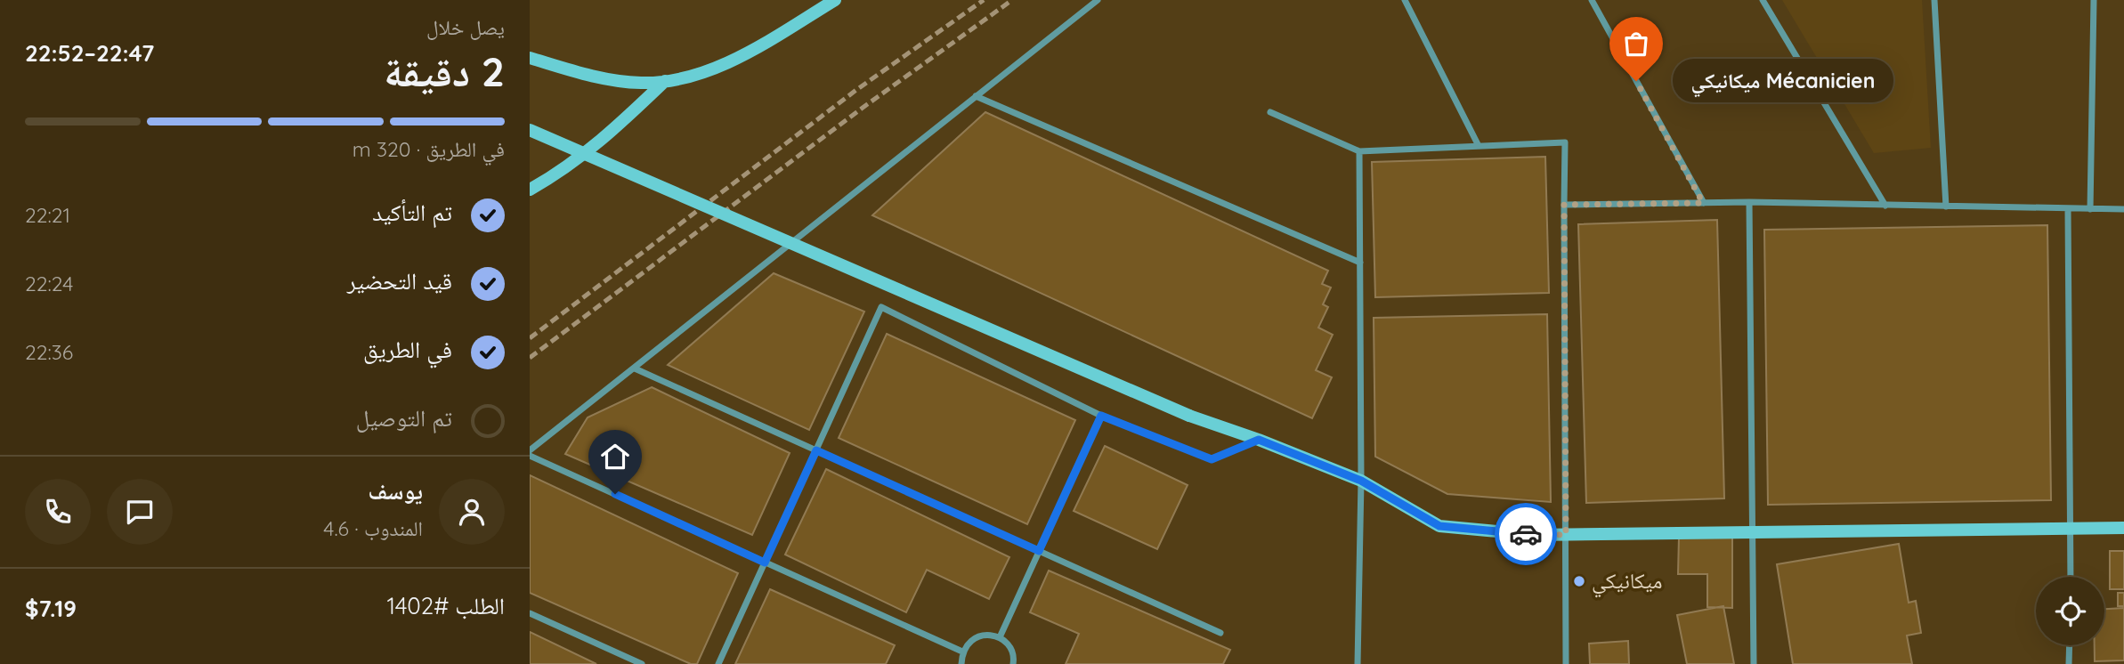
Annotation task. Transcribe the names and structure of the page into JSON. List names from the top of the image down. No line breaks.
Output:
{"places":["Mécanicien ميكانيكي","ميكانيكي"],"page":{"heading":["2 دقيقة","يصل خلال","22:47–22:52"],"panel":["يوسف","المندوب · 4.6","الطلب #1402","$7.19"],"bubble":"Mécanicien ميكانيكي","bar":"في الطريق · 320 m","list":[["تم التأكيد","22:21"],["قيد التحضير","22:24"],["في الطريق","22:36"],"تم التوصيل"]}}
